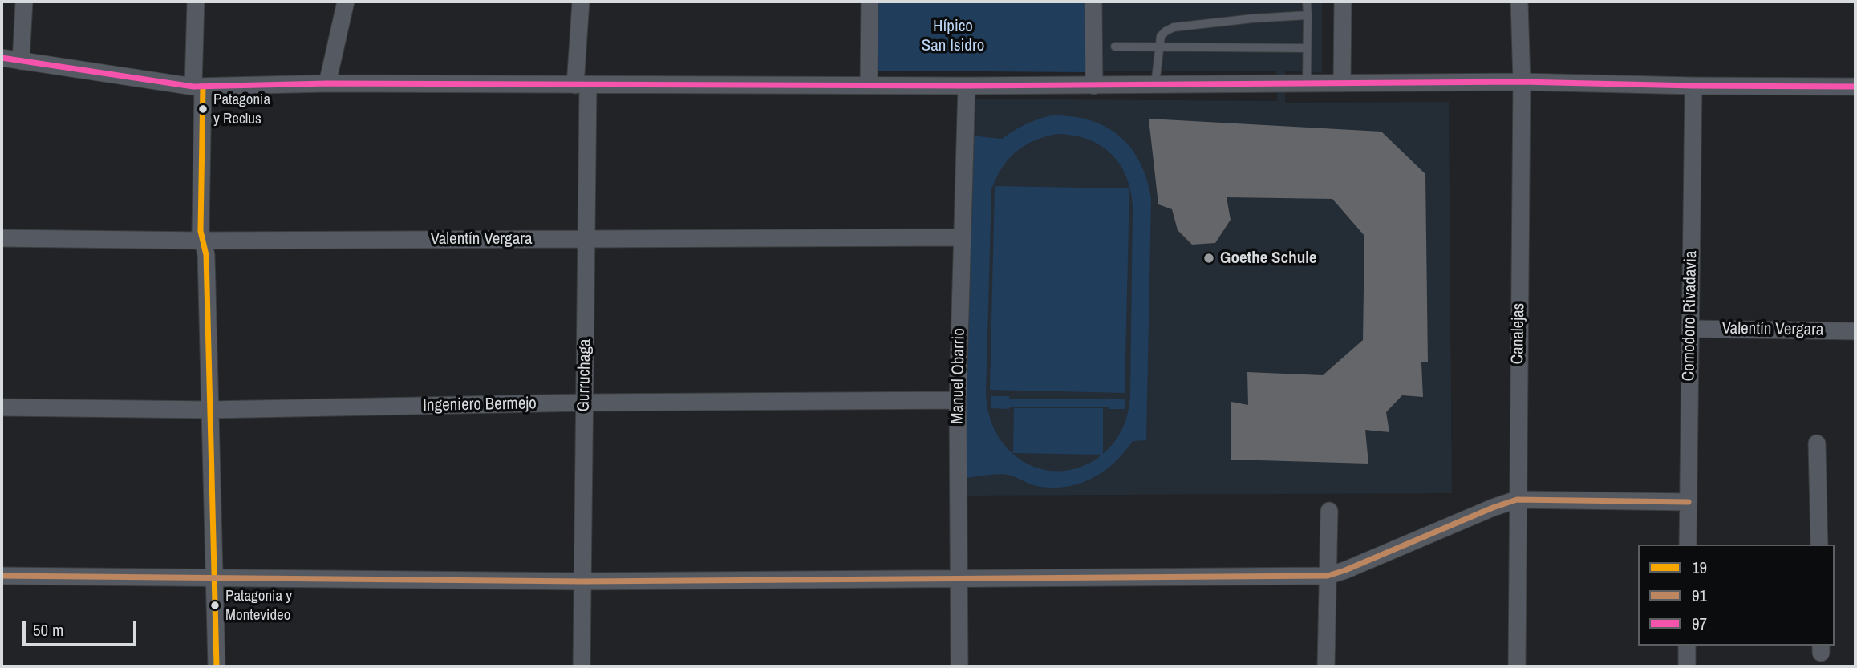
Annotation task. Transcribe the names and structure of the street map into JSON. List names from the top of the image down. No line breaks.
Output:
{"streets":{"street":["Valentín Vergara","Comodoro Rivadavia","Canalejas","Gurruchaga","Manuel Obarrio","Ingeniero Bermejo"]},"crossings":[["Valentín Vergara","Comodoro Rivadavia"],["Valentín Vergara","Gurruchaga"],["Valentín Vergara","Manuel Obarrio"],["Gurruchaga","Ingeniero Bermejo"],["Manuel Obarrio","Ingeniero Bermejo"]],"parks":["Hípico San Isidro"],"places":["Patagonia y Reclus","Goethe Schule","Patagonia y Montevideo"],"lines":["transit line 97","transit line 19","transit line 91"],"legend":["19","91","97"],"scale_bar":"50 m"}
